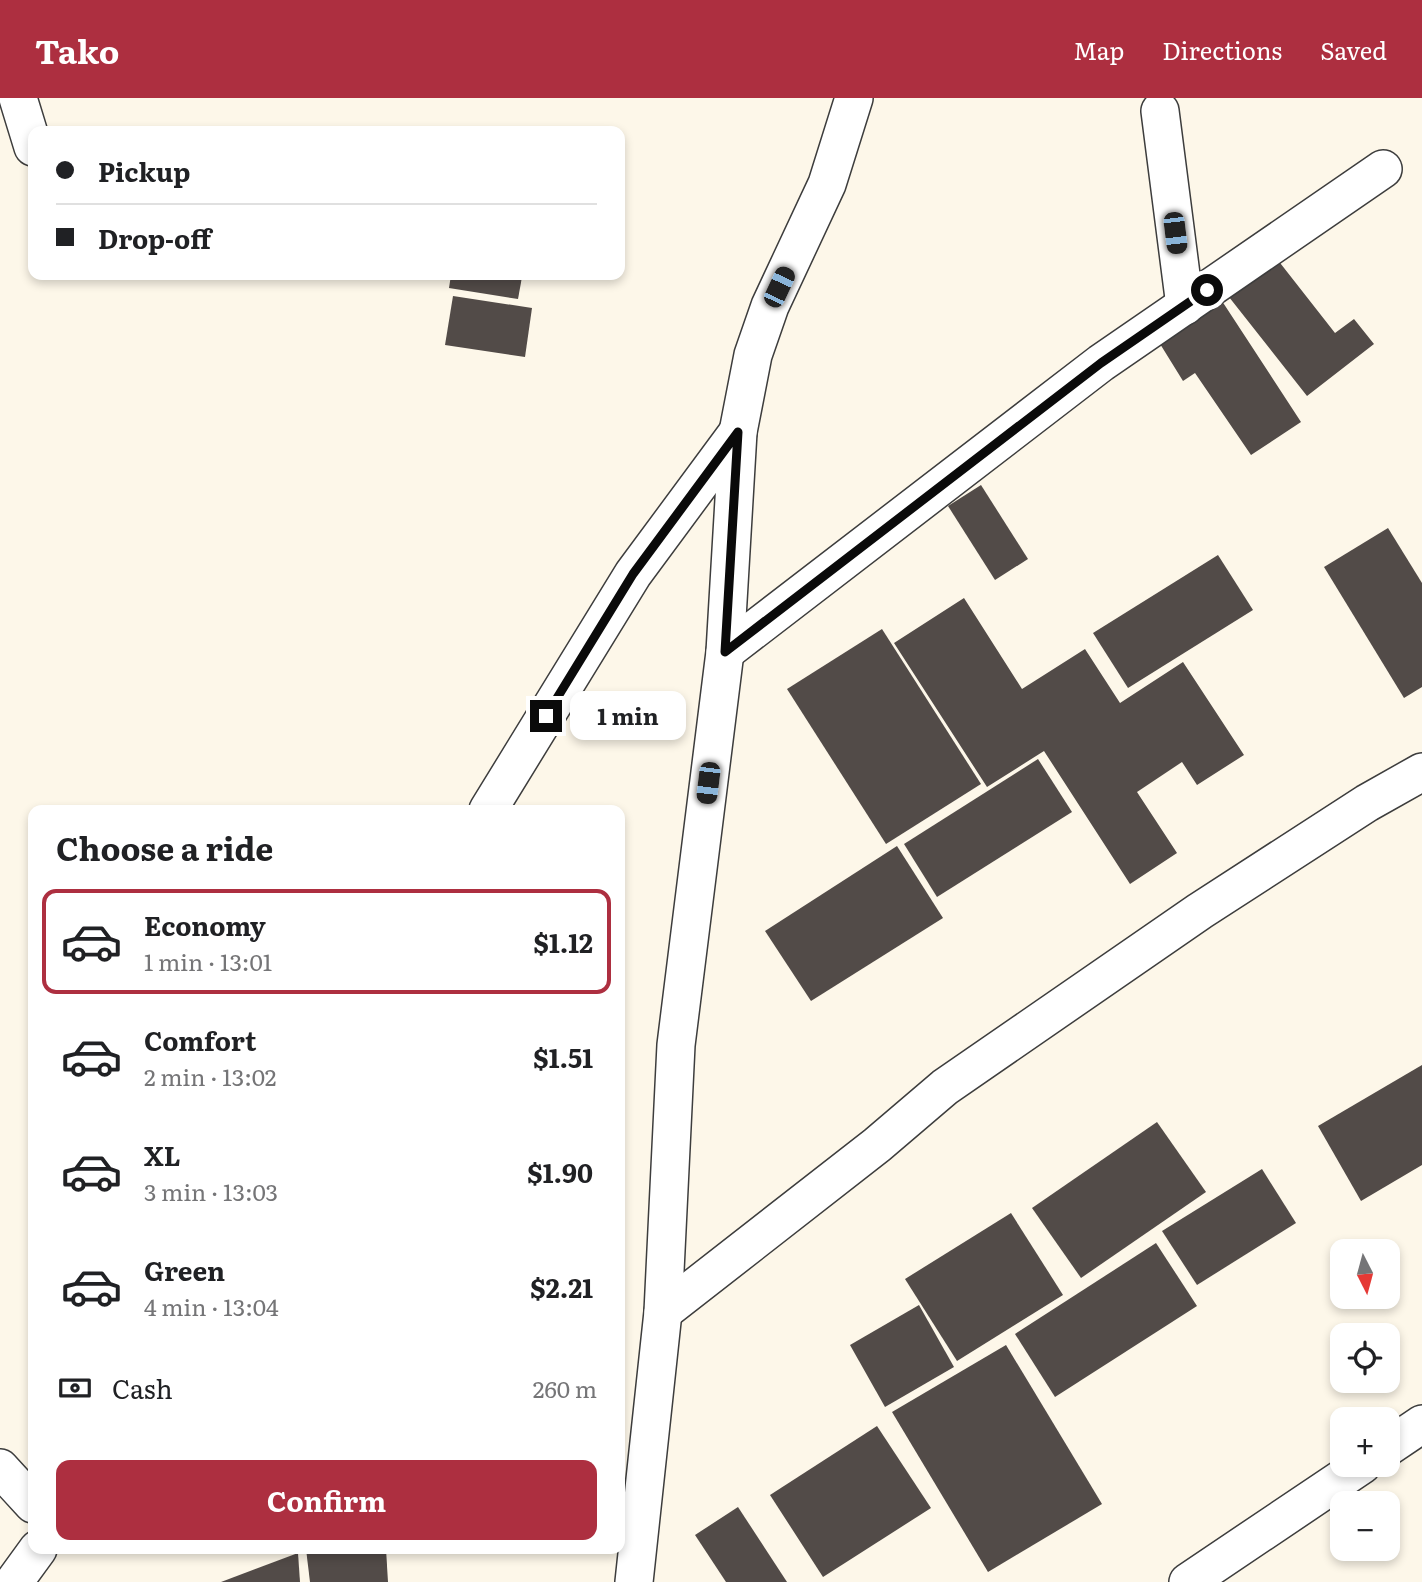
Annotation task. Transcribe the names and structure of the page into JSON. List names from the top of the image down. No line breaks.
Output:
{"north":"bottom","page":{"header":"Tako","nav":["Map","Directions","Saved"],"banner":["Pickup","Drop-off"],"bubble":"1 min","heading":"Choose a ride","list":[{"name":"Economy","note":"1 min · 13:01","value":"$1.12"},{"name":"Comfort","note":"2 min · 13:02","value":"$1.51"},{"name":"XL","note":"3 min · 13:03","value":"$1.90"},{"name":"Green","note":"4 min · 13:04","value":"$2.21"}],"map_buttons":["+","−"],"pay":["Cash","260 m"],"buttons":"Confirm"}}
